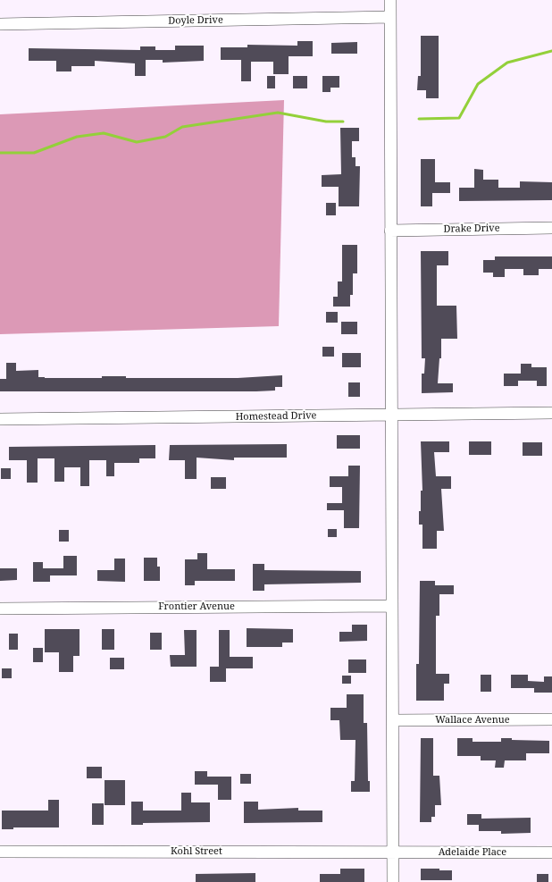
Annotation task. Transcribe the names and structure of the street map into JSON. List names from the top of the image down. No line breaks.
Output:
{"streets":{"street":["Doyle Drive","Drake Drive","Homestead Drive","Frontier Avenue","Wallace Avenue","Kohl Street","Adelaide Place"]},"crossings":[["Kohl Street","Adelaide Place"]]}
